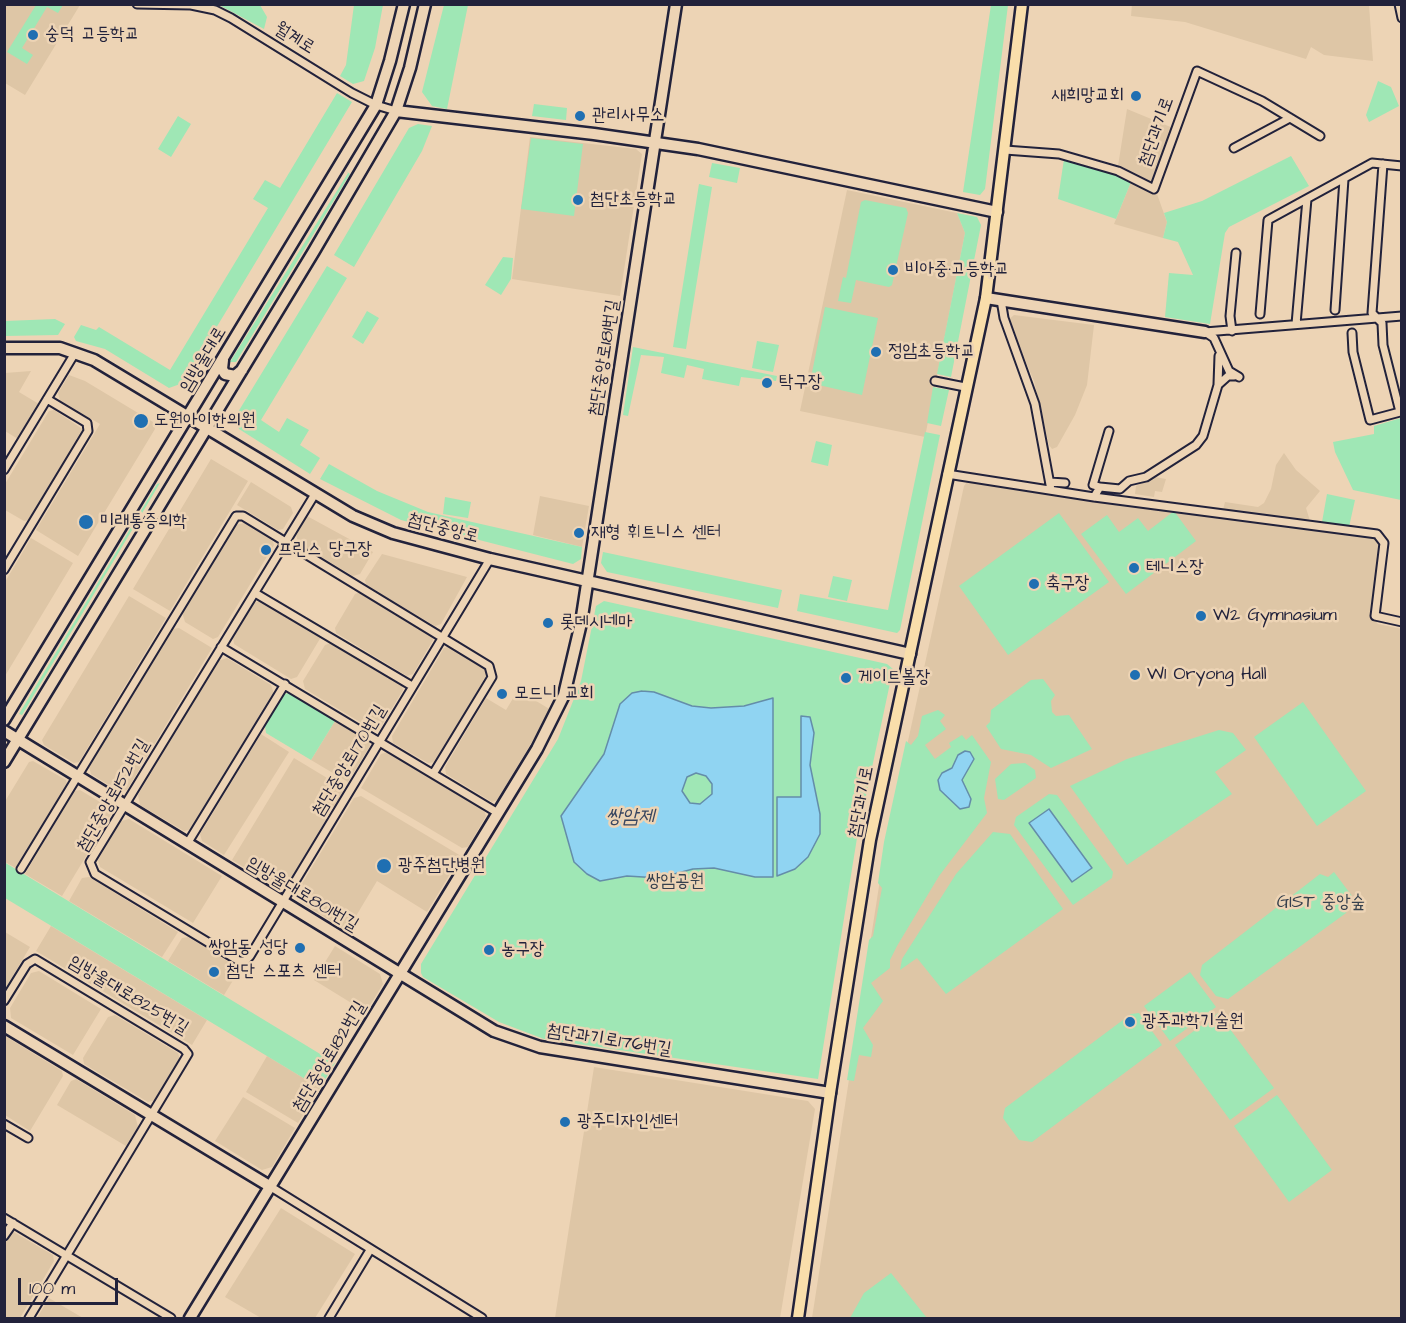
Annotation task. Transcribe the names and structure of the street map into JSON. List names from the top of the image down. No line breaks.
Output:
{"streets":{"main road":["첨단과기로"],"street":["월계로","첨단중앙로181번길","임방울대로","첨단중앙로","첨단중앙로170번길","첨단중앙로152번길","임방울대로801번길","임방울대로825번길","첨단과기로176번길","첨단중앙로182번길"]},"crossings":[["월계로","임방울대로"],["첨단과기로","첨단중앙로"],["첨단과기로","첨단과기로176번길"],["첨단중앙로181번길","첨단중앙로"],["첨단중앙로181번길","첨단중앙로182번길"],["임방울대로","첨단중앙로"],["임방울대로","임방울대로801번길"],["첨단중앙로","첨단중앙로170번길"],["첨단중앙로","첨단중앙로152번길"],["첨단중앙로","첨단중앙로182번길"],["첨단중앙로170번길","첨단중앙로152번길"],["첨단중앙로170번길","임방울대로801번길"],["첨단중앙로152번길","임방울대로801번길"],["임방울대로801번길","첨단과기로176번길"],["임방울대로801번길","첨단중앙로182번길"],["첨단과기로176번길","첨단중앙로182번길"]],"water":["쌍암제"],"parks":["쌍암공원","GIST 중앙숲"],"places":["숭덕 고등학교","새희망교회","관리사무소","첨단초등학교","비아중·고등학교","정암초등학교","탁구장","도원아이한의원","미래통증의학","재형 휘트니스 센터","프린스 당구장","테니스장","축구장","W2 Gymnasium","롯데시네마","W1 Oryong Hall","게이트볼장","모드니 교회","광주첨단병원","쌍암동 성당","농구장","첨단 스포츠 센터","광주과학기술원","광주디자인센터"],"scale_bar":"100 m"}
